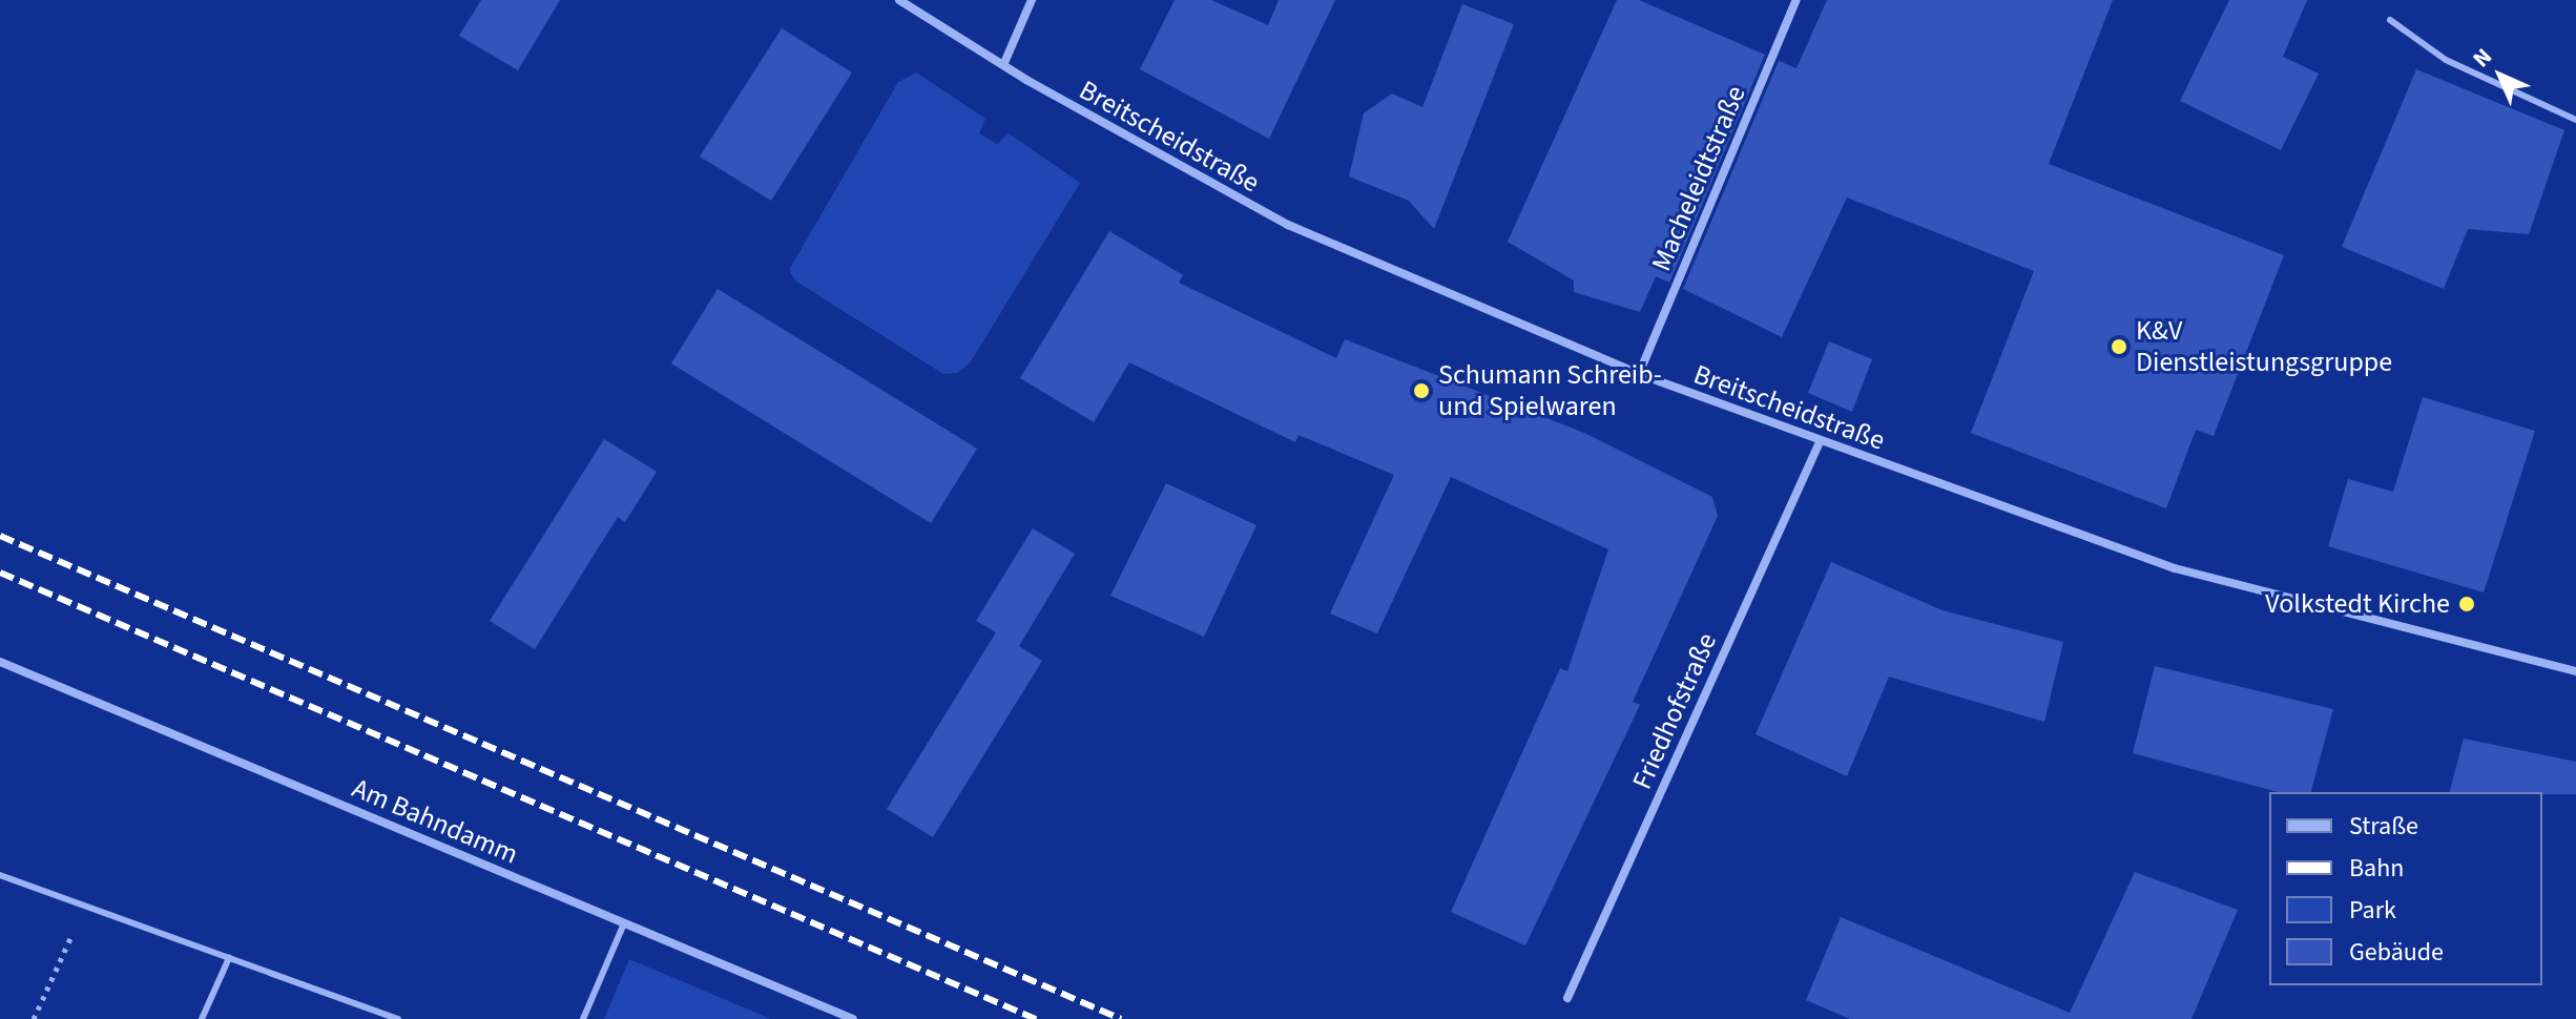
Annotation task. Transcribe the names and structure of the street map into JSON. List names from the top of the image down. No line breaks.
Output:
{"streets":{"street":["Breitscheidstraße","Macheleidtstraße","Friedhofstraße","Am Bahndamm"]},"crossings":[["Breitscheidstraße","Macheleidtstraße"],["Breitscheidstraße","Friedhofstraße"]],"places":["K&V Dienstleistungsgruppe","Schumann Schreib- und Spielwaren","Volkstedt Kirche"],"legend":["Straße","Bahn","Park","Gebäude"],"north":"top left"}
